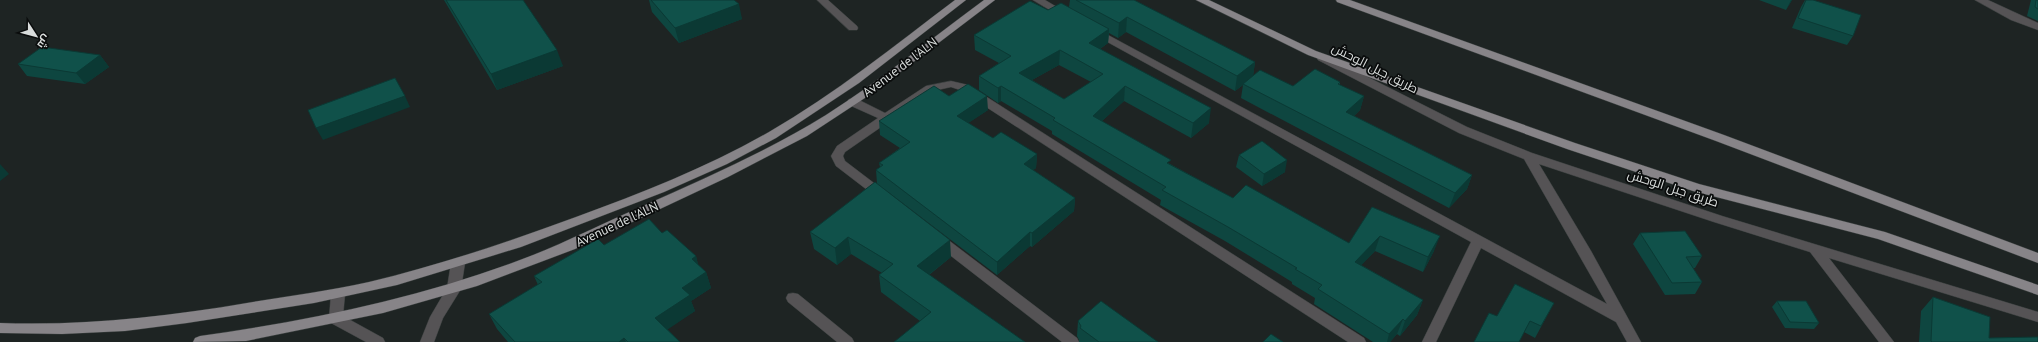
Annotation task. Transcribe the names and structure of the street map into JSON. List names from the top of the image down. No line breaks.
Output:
{"streets":{"main road":["Avenue de l'ALN","طريق جبل الوحش"]},"north":"bottom right"}
